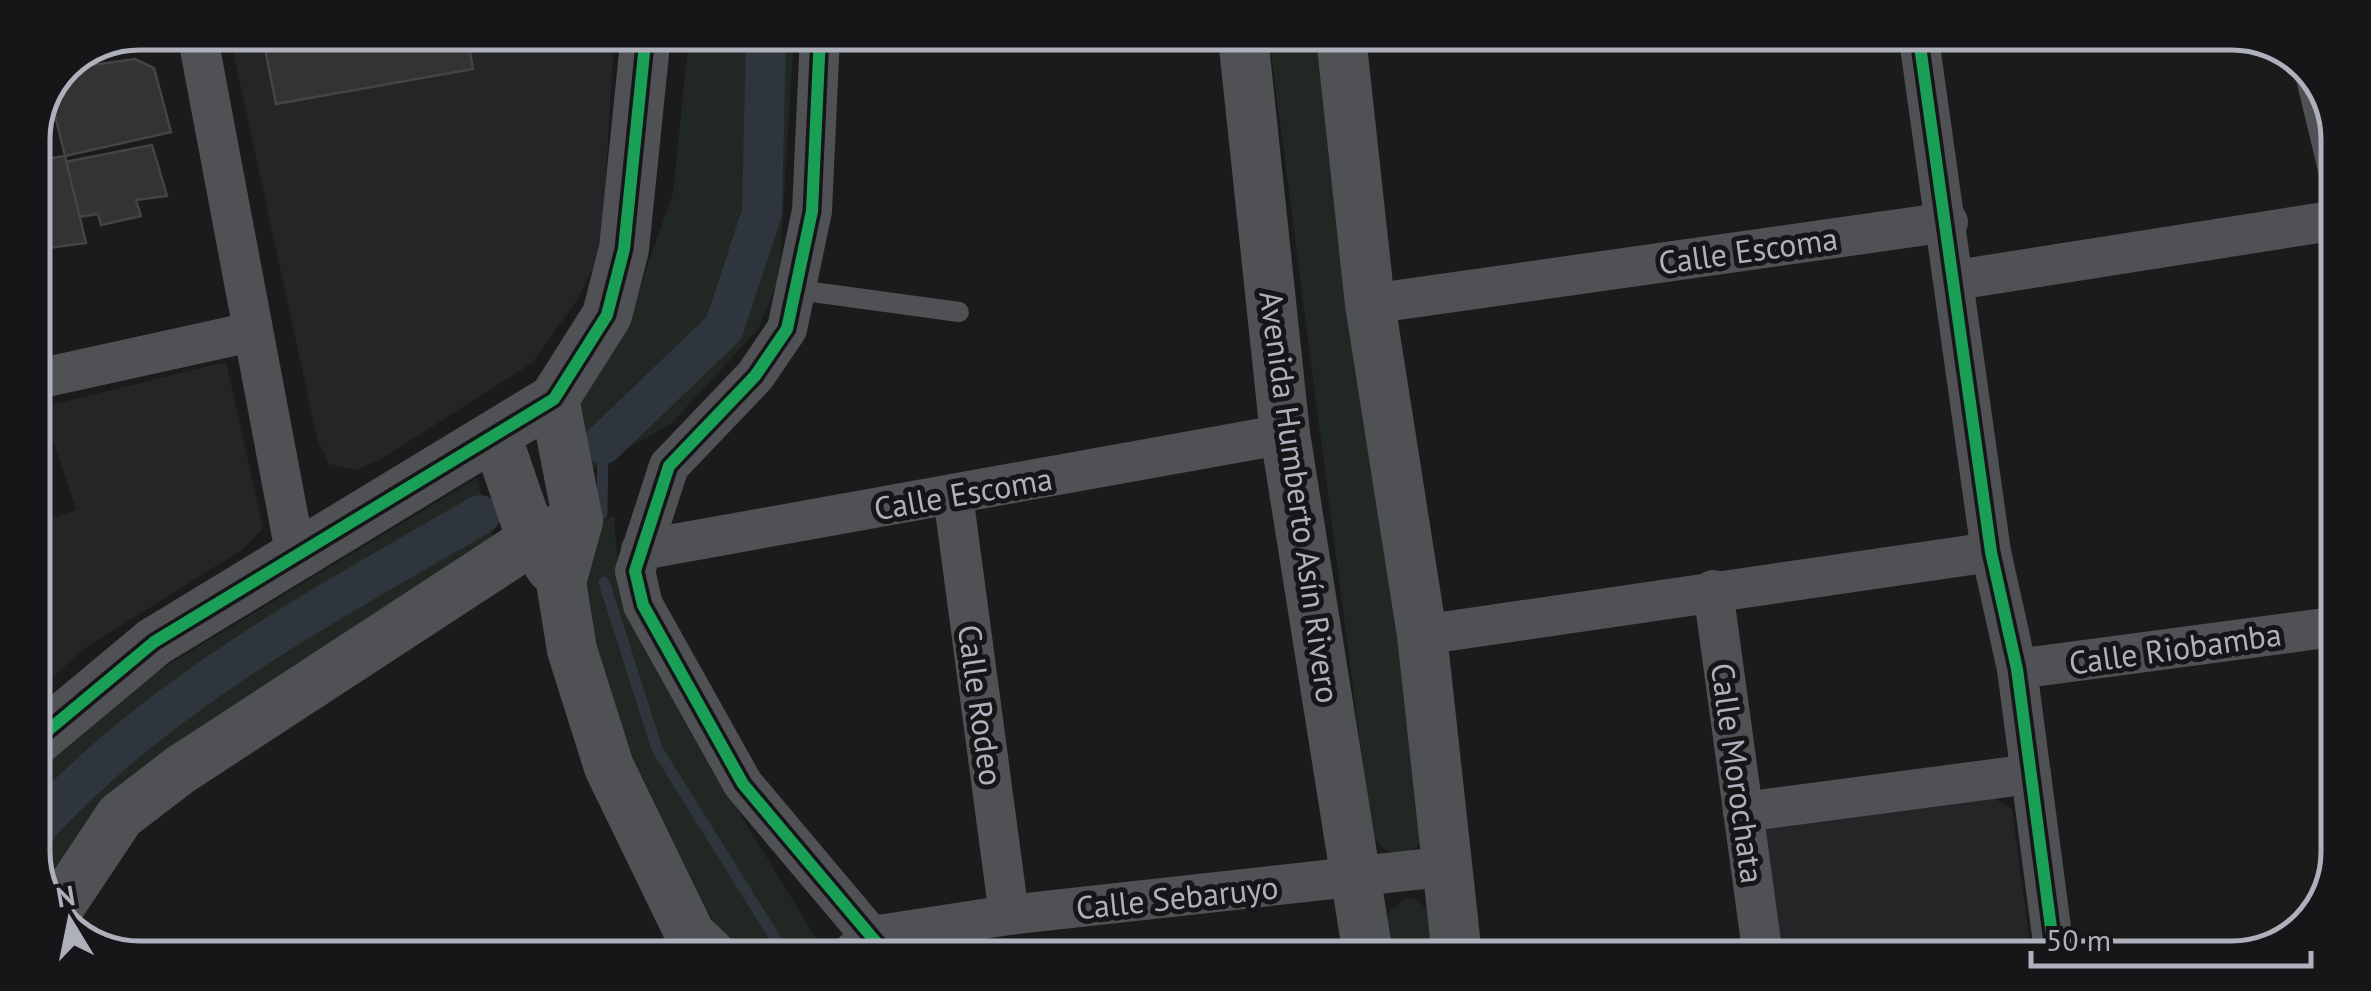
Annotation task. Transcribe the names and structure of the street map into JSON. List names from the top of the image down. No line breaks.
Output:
{"streets":{"street":["Calle Escoma","Avenida Humberto Asín Rivero","Calle Riobamba","Calle Rodeo","Calle Morochata","Calle Sebaruyo"]},"crossings":[["Calle Escoma","Avenida Humberto Asín Rivero"],["Calle Escoma","Calle Rodeo"],["Avenida Humberto Asín Rivero","Calle Sebaruyo"],["Calle Rodeo","Calle Sebaruyo"]],"scale_bar":"50 m","north":"top"}
